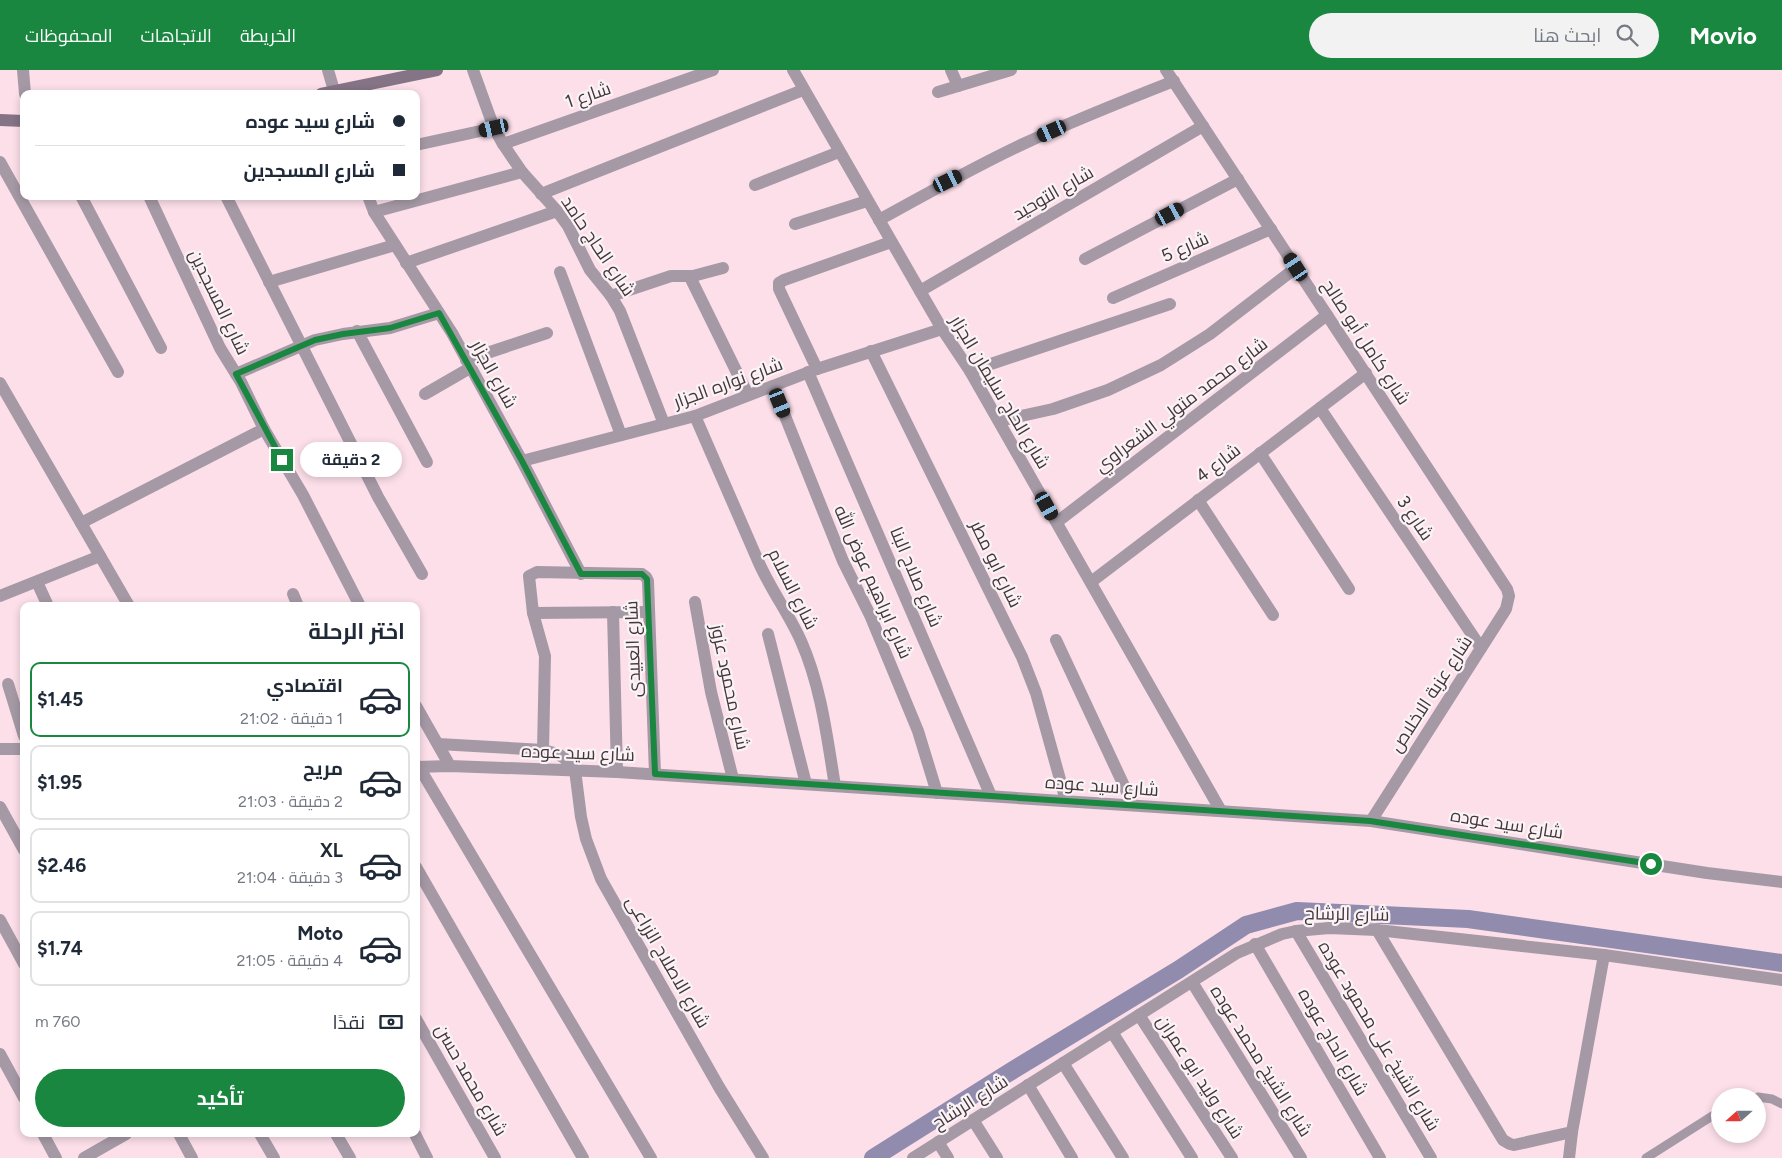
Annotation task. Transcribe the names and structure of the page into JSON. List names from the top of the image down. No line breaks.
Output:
{"streets":{"street":["شارع 1","شارع التوحيد","شارع الحاج حامد","شارع 5","شارع المسجدين","شارع كامل أبو صالح","شارع الجزار","شارع نواره الجزار","شارع الحاج سليمان الجزار","شارع محمد متولي الشعراوي","شارع 4","شارع 3","شارع ابو مطر","شارع صلاح البنا","شارع ابراهيم عوض الله","شارع السلام","شارع العبيدى","شارع محمود عزوز","شارع عزبة الاخلاص","شارع سيد عوده","شارع الرشاح","شارع الاصلاح الزراعى","شارع الشيخ على محمود عوده","شارع الحاج عوده","شارع الشيخ محمد عوده","شارع وليد ابو عمران","شارع محمد حسن"]},"crossings":[["شارع 1","شارع الحاج حامد"],["شارع التوحيد","شارع كامل أبو صالح"],["شارع التوحيد","شارع الحاج سليمان الجزار"],["شارع الحاج حامد","شارع نواره الجزار"],["شارع 5","شارع كامل أبو صالح"],["شارع كامل أبو صالح","شارع محمد متولي الشعراوي"],["شارع كامل أبو صالح","شارع 4"],["شارع كامل أبو صالح","شارع عزبة الاخلاص"],["شارع الجزار","شارع نواره الجزار"],["شارع الجزار","شارع العبيدى"],["شارع نواره الجزار","شارع الحاج سليمان الجزار"],["شارع نواره الجزار","شارع ابو مطر"],["شارع نواره الجزار","شارع صلاح البنا"],["شارع نواره الجزار","شارع ابراهيم عوض الله"],["شارع نواره الجزار","شارع السلام"],["شارع الحاج سليمان الجزار","شارع محمد متولي الشعراوي"],["شارع الحاج سليمان الجزار","شارع 4"],["شارع الحاج سليمان الجزار","شارع صلاح البنا"],["شارع الحاج سليمان الجزار","شارع سيد عوده"],["شارع 4","شارع 3"],["شارع 3","شارع عزبة الاخلاص"],["شارع ابو مطر","شارع سيد عوده"],["شارع صلاح البنا","شارع سيد عوده"],["شارع ابراهيم عوض الله","شارع سيد عوده"],["شارع السلام","شارع سيد عوده"],["شارع العبيدى","شارع سيد عوده"],["شارع محمود عزوز","شارع سيد عوده"],["شارع عزبة الاخلاص","شارع سيد عوده"],["شارع سيد عوده","شارع الاصلاح الزراعى"],["شارع الرشاح","شارع الشيخ على محمود عوده"],["شارع الرشاح","شارع الحاج عوده"],["شارع الرشاح","شارع الشيخ محمد عوده"],["شارع الرشاح","شارع وليد ابو عمران"]],"north":"left","page":{"header":"Movio","search":"ابحث هنا","nav":["الخريطة","الاتجاهات","المحفوظات"],"banner":["شارع سيد عوده","شارع المسجدين"],"bubble":"2 دقيقة","heading":"اختر الرحلة","list":[{"name":"اقتصادي","note":"1 دقيقة · 21:02","value":"$1.45"},{"name":"مريح","note":"2 دقيقة · 21:03","value":"$1.95"},{"name":"XL","note":"3 دقيقة · 21:04","value":"$2.46"},{"name":"Moto","note":"4 دقيقة · 21:05","value":"$1.74"}],"pay":["نقدًا","760 m"],"buttons":"تأكيد"}}
